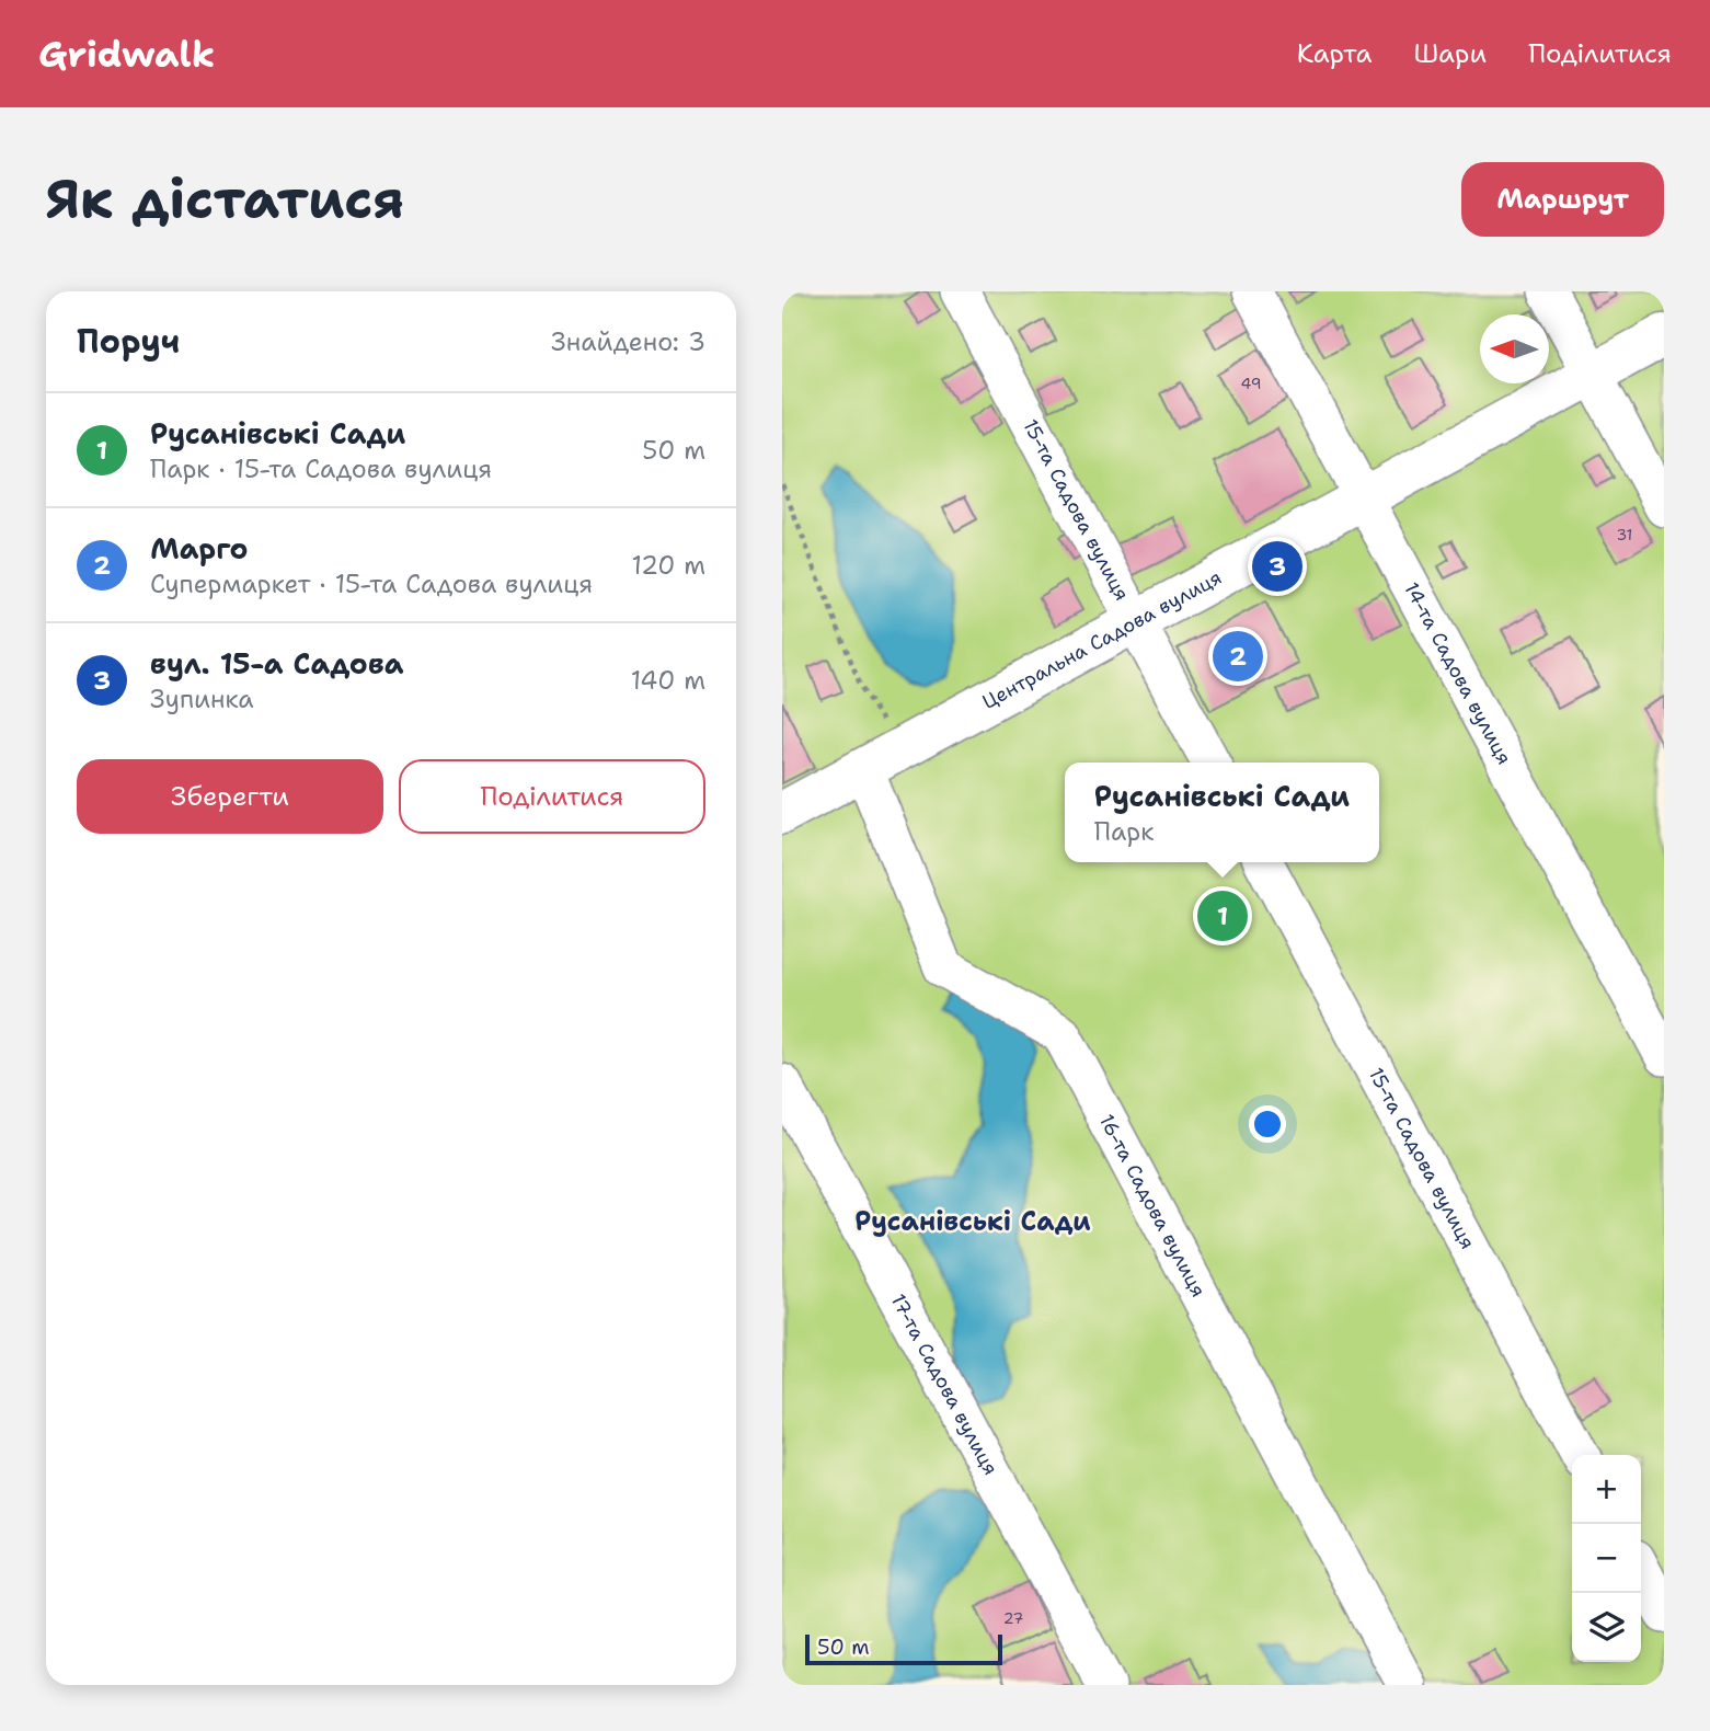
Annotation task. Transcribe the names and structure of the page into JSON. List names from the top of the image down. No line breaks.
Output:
{"streets":{"main road":["Центральна Садова вулиця"],"street":["15-та Садова вулиця","14-та Садова вулиця","16-та Садова вулиця","17-та Садова вулиця"]},"crossings":[["15-та Садова вулиця","Центральна Садова вулиця"],["Центральна Садова вулиця","14-та Садова вулиця"],["Центральна Садова вулиця","16-та Садова вулиця"]],"districts":["Русанівські Сади"],"house_numbers":["49","31","27"],"scale_bar":"50 m","north":"left","page":{"header":"Gridwalk","nav":["Карта","Шари","Поділитися"],"buttons":["Маршрут",["Зберегти","Поділитися"]],"title":"Як дістатися","heading":["Поруч","Знайдено: 3"],"list":[{"mark":"1","name":"Русанівські Сади","note":"Парк · 15-та Садова вулиця","value":"50 m"},{"mark":"2","name":"Марго","note":"Супермаркет · 15-та Садова вулиця","value":"120 m"},{"mark":"3","name":"вул. 15-а Садова","note":"Зупинка","value":"140 m"}],"pins":["3","2","1"],"popup":["Русанівські Сади","Парк"],"map_buttons":["+","−"],"scale":"50 m"}}
